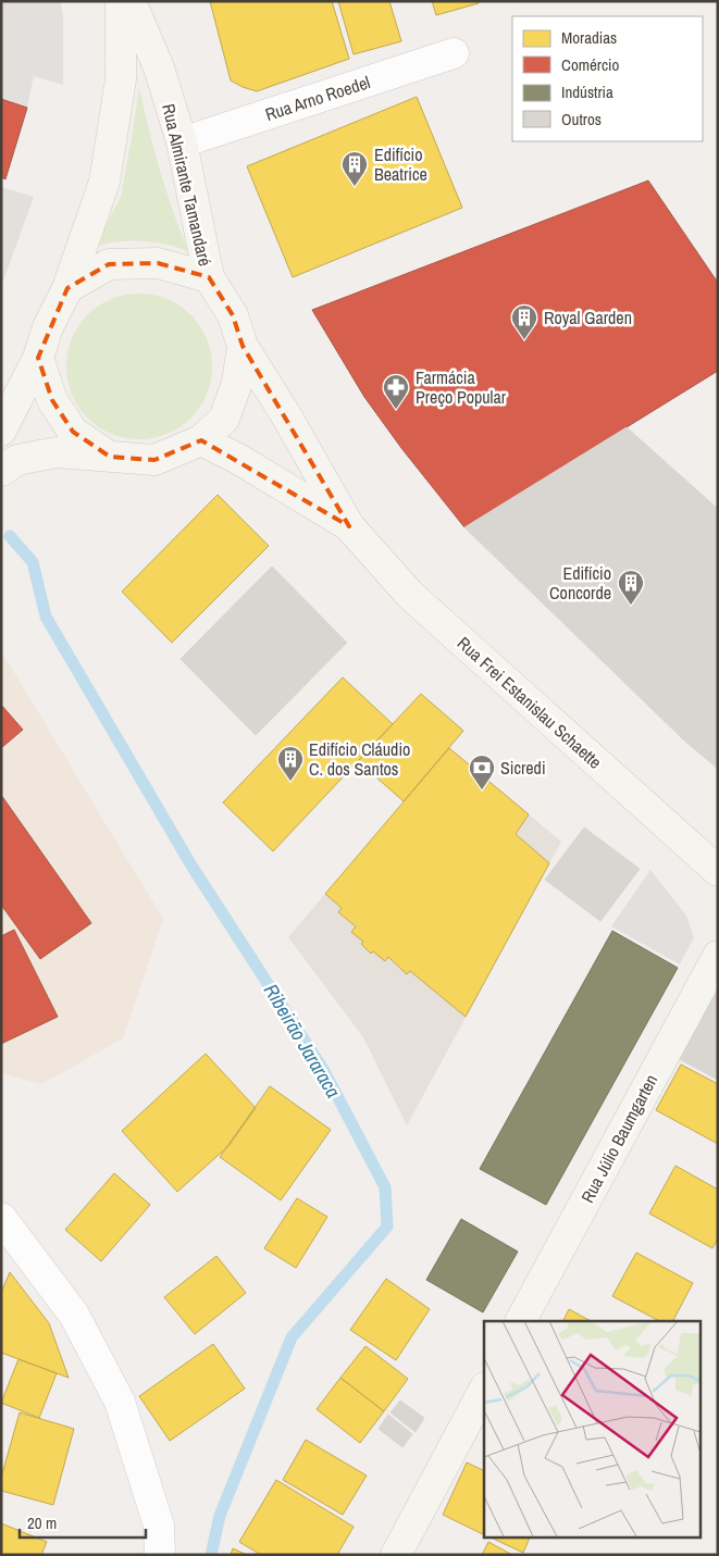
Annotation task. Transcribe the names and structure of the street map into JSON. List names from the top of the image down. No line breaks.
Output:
{"streets":{"main road":["Rua Almirante Tamandaré","Rua Frei Estanislau Schaette","Rua Júlio Baumgarten"],"street":["Rua Arno Roedel"]},"crossings":[["Rua Arno Roedel","Rua Almirante Tamandaré"]],"water":["Ribeirão Jararaca"],"places":{"building":["Edifício Beatrice","Royal Garden","Edifício Concorde","Edifício Cláudio C. dos Santos"],"pharmacy":["Farmácia Preço Popular"],"bank":["Sicredi"]},"legend":["Moradias","Comércio","Indústria","Outros"],"scale_bar":"20 m"}
